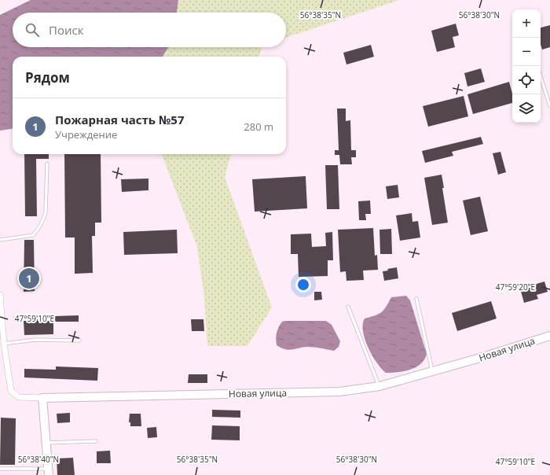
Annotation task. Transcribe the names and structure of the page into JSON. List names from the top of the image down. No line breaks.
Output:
{"streets":{"street":["Новая улица"]},"page":{"map_buttons":["+","−"],"search":"Поиск","heading":"Рядом","list":[{"mark":"1","name":"Пожарная часть №57","note":"Учреждение","value":"280 m"}],"pins":"1"},"coordinates":["56°38'35\"N","56°38'30\"N","47°59'20\"E","47°59'10\"E","56°38'40\"N"]}
